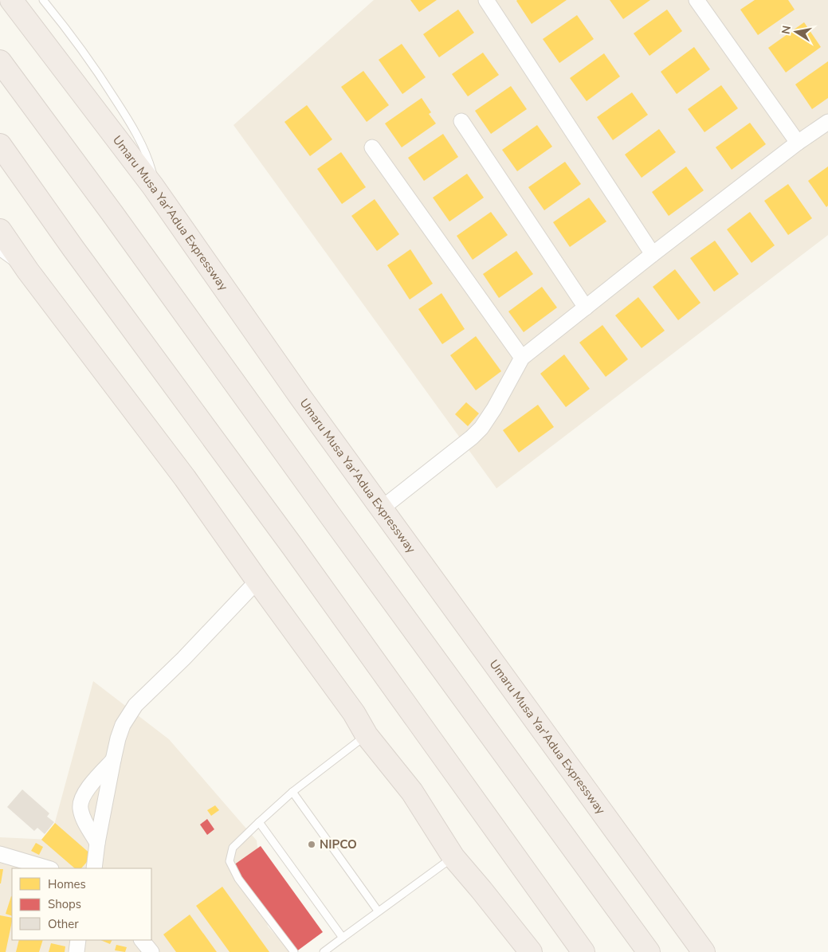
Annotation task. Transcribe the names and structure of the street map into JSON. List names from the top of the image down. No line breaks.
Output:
{"streets":{"highway":["Umaru Musa Yar'Adua Expressway"]},"places":["NIPCO"],"legend":["Homes","Shops","Other"],"north":"left"}
